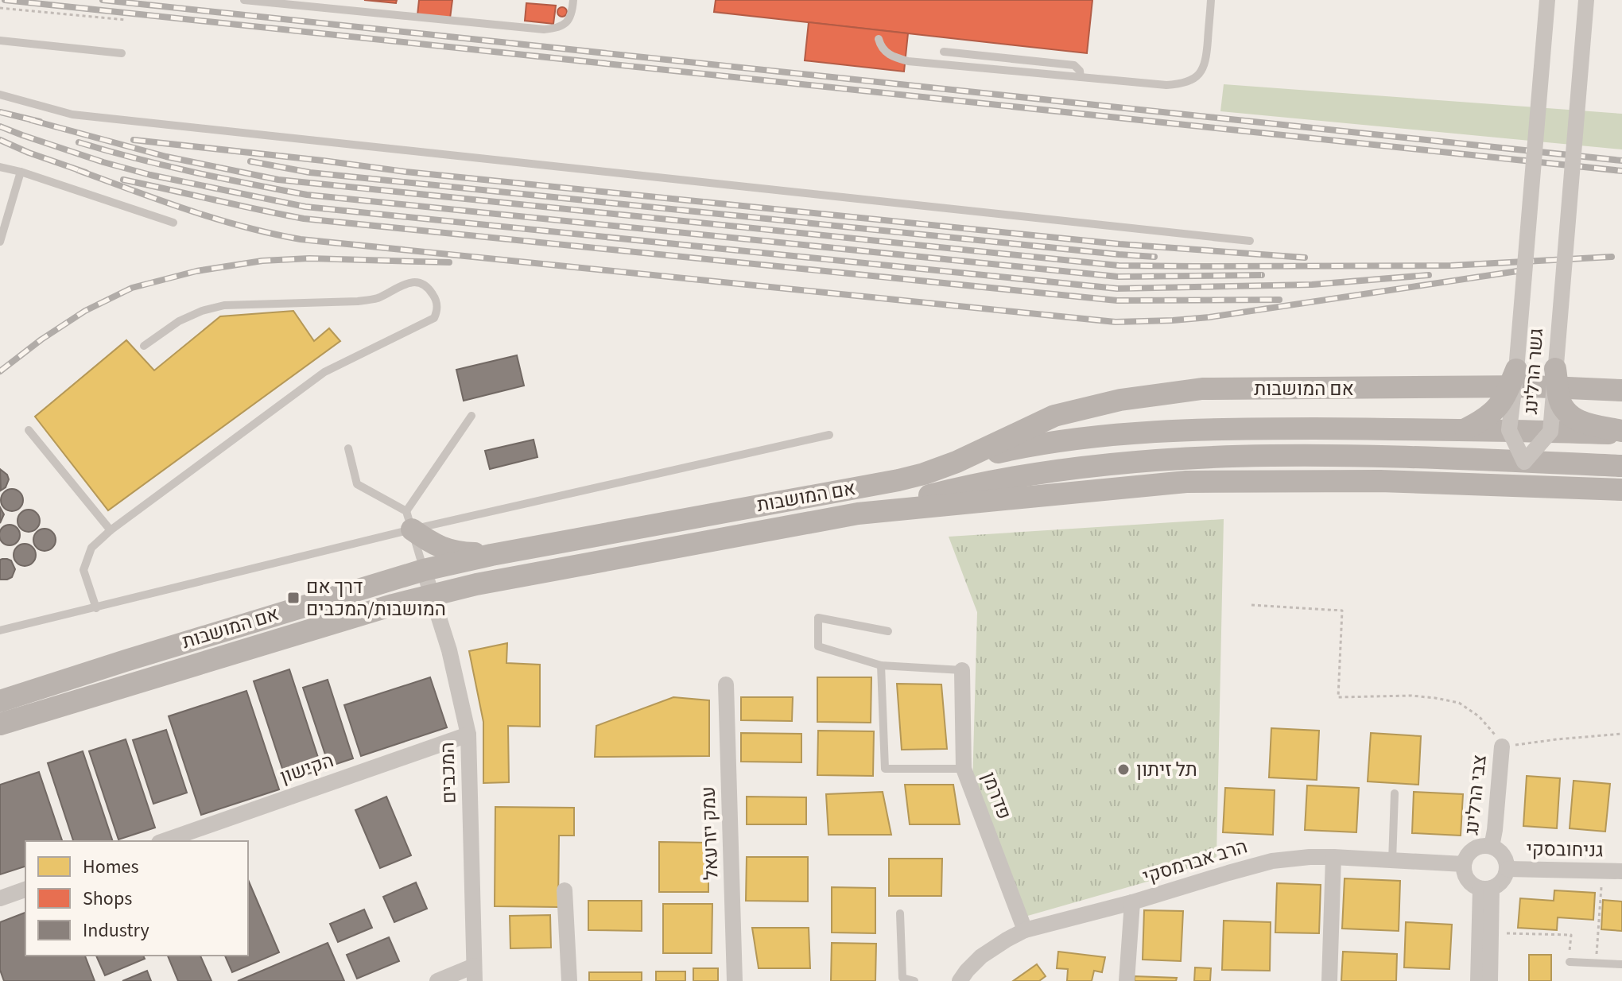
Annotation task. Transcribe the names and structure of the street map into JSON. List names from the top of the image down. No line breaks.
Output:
{"streets":{"main road":["אם המושבות"],"street":["גשר הרלינג","הקישון","המכבים","צבי הרלינג","פדרמן","עמק יזרעאל","גניחובסקי","הרב אברמסקי"]},"crossings":[["אם המושבות","המכבים"],["הקישון","המכבים"],["צבי הרלינג","גניחובסקי"],["צבי הרלינג","הרב אברמסקי"],["פדרמן","הרב אברמסקי"],["גניחובסקי","הרב אברמסקי"]],"places":{"transit":["דרך אם המושבות/המכבים"],"other":["תל זיתון"]},"legend":["Homes","Shops","Industry"]}
